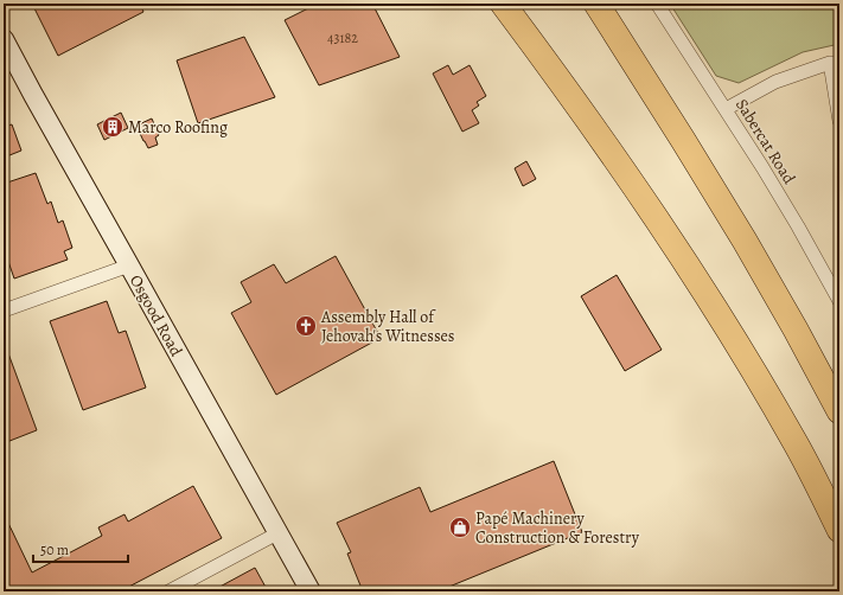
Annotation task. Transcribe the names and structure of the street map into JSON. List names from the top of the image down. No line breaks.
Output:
{"streets":{"main road":["Osgood Road"],"street":["Sabercat Road"]},"places":{"building":["Marco Roofing"],"church":["Assembly Hall of Jehovah's Witnesses"],"shop":["Papé Machinery Construction & Forestry"]},"house_numbers":["43182"],"scale_bar":"50 m"}
